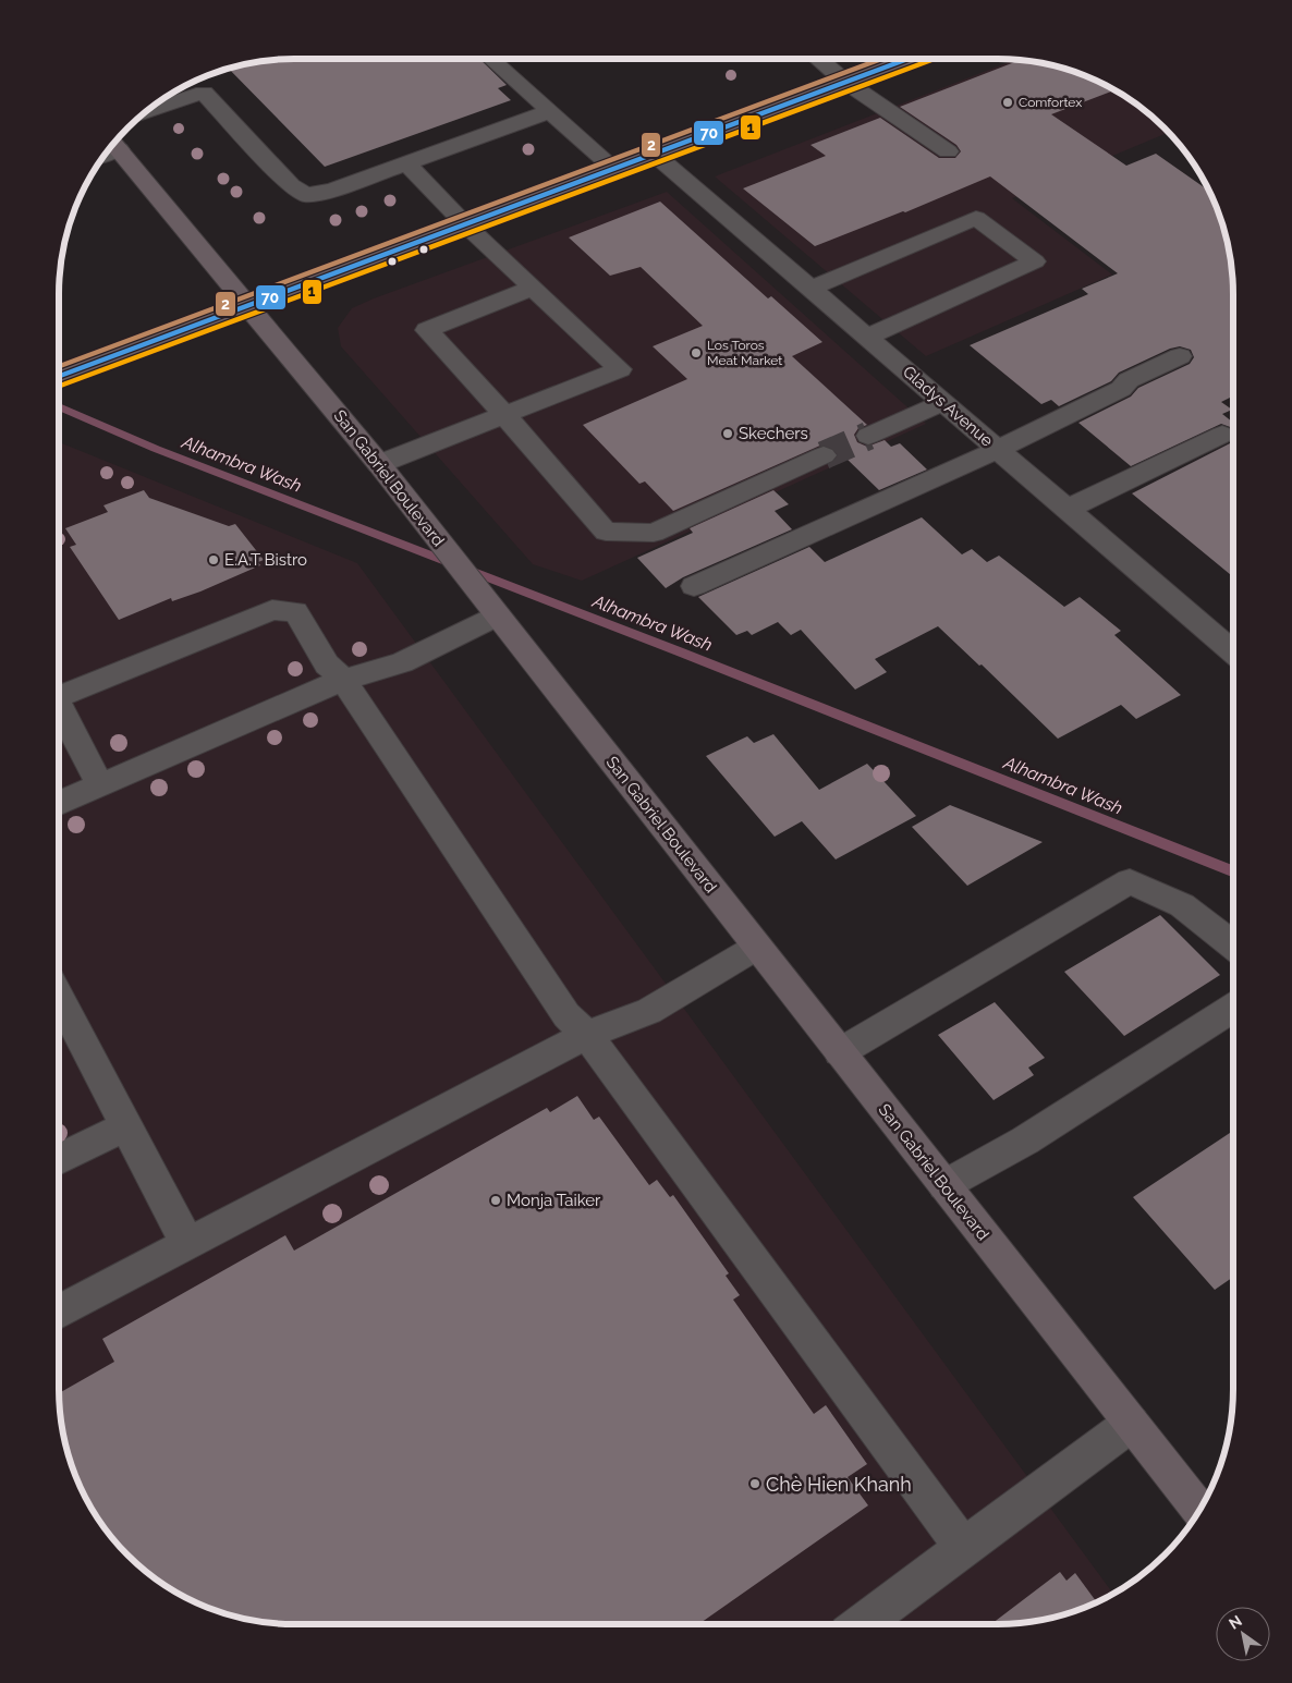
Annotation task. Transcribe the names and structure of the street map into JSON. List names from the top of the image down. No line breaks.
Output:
{"streets":{"main road":["San Gabriel Boulevard"],"street":["Gladys Avenue"]},"water":["Alhambra Wash"],"places":["Comfortex","Los Toros Meat Market","Skechers","E.A.T Bistro","Monja Taiker","Chè Hien Khanh"],"lines":["transit line 70","transit line 2","transit line 1"],"north":"top left"}
